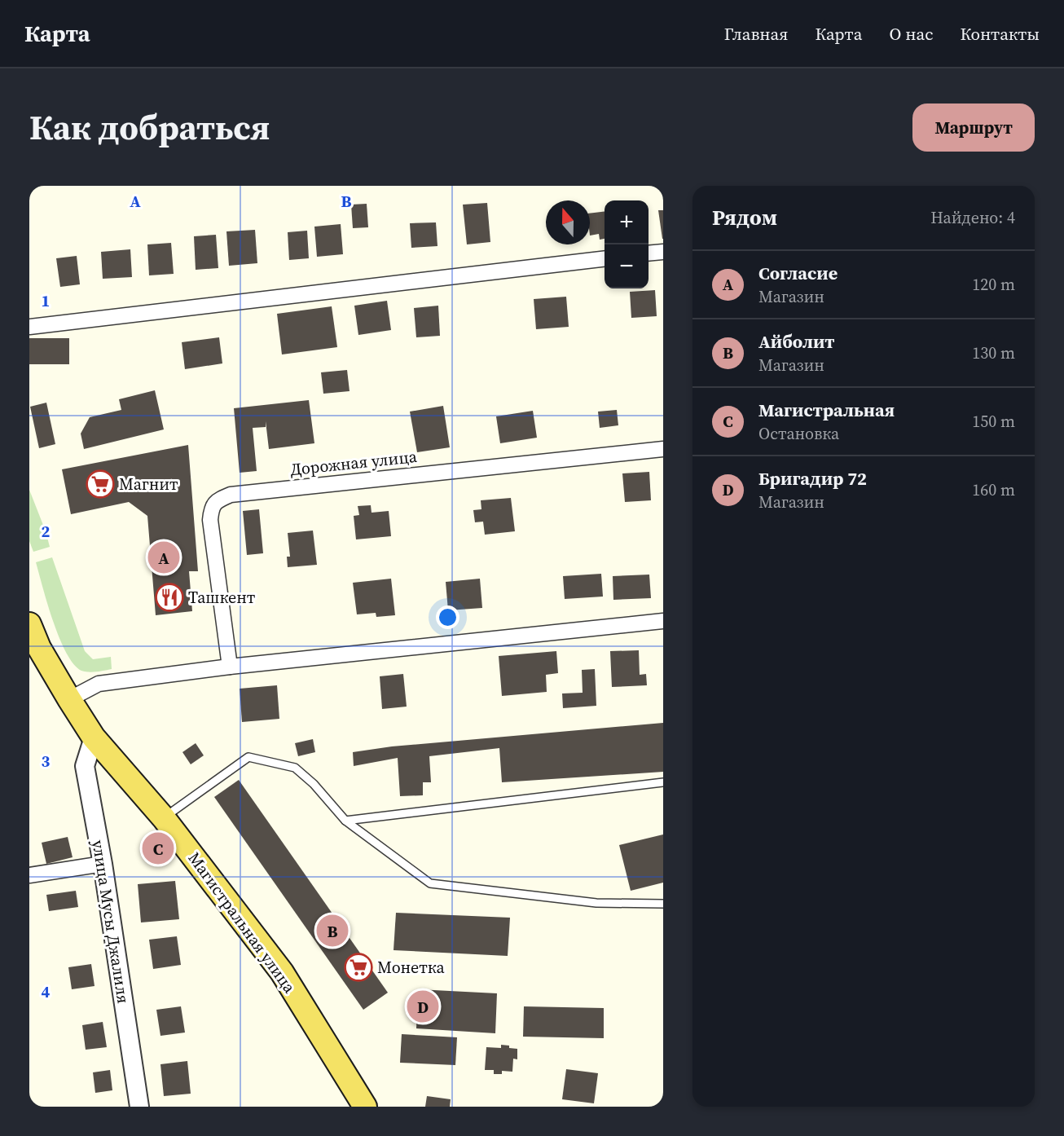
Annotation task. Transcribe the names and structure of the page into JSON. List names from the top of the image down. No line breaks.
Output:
{"streets":{"main road":["Магистральная улица"],"street":["Дорожная улица","улица Мусы Джалиля"]},"crossings":[["улица Мусы Джалиля","Магистральная улица"]],"places":{"supermarket":["Магнит","Монетка"],"restaurant":["Ташкент"]},"north":"top","page":{"header":"Карта","nav":["Главная","Карта","О нас","Контакты"],"title":"Как добраться","buttons":"Маршрут","heading":["Рядом","Найдено: 4"],"map_buttons":["+","−"],"list":[{"mark":"A","name":"Согласие","note":"Магазин","value":"120 m"},{"mark":"B","name":"Айболит","note":"Магазин","value":"130 m"},{"mark":"C","name":"Магистральная","note":"Остановка","value":"150 m"},{"mark":"D","name":"Бригадир 72","note":"Магазин","value":"160 m"}],"pins":["A","C","B","D"]},"grid":{"columns":["A","B"],"rows":["1","2","3","4"]}}
